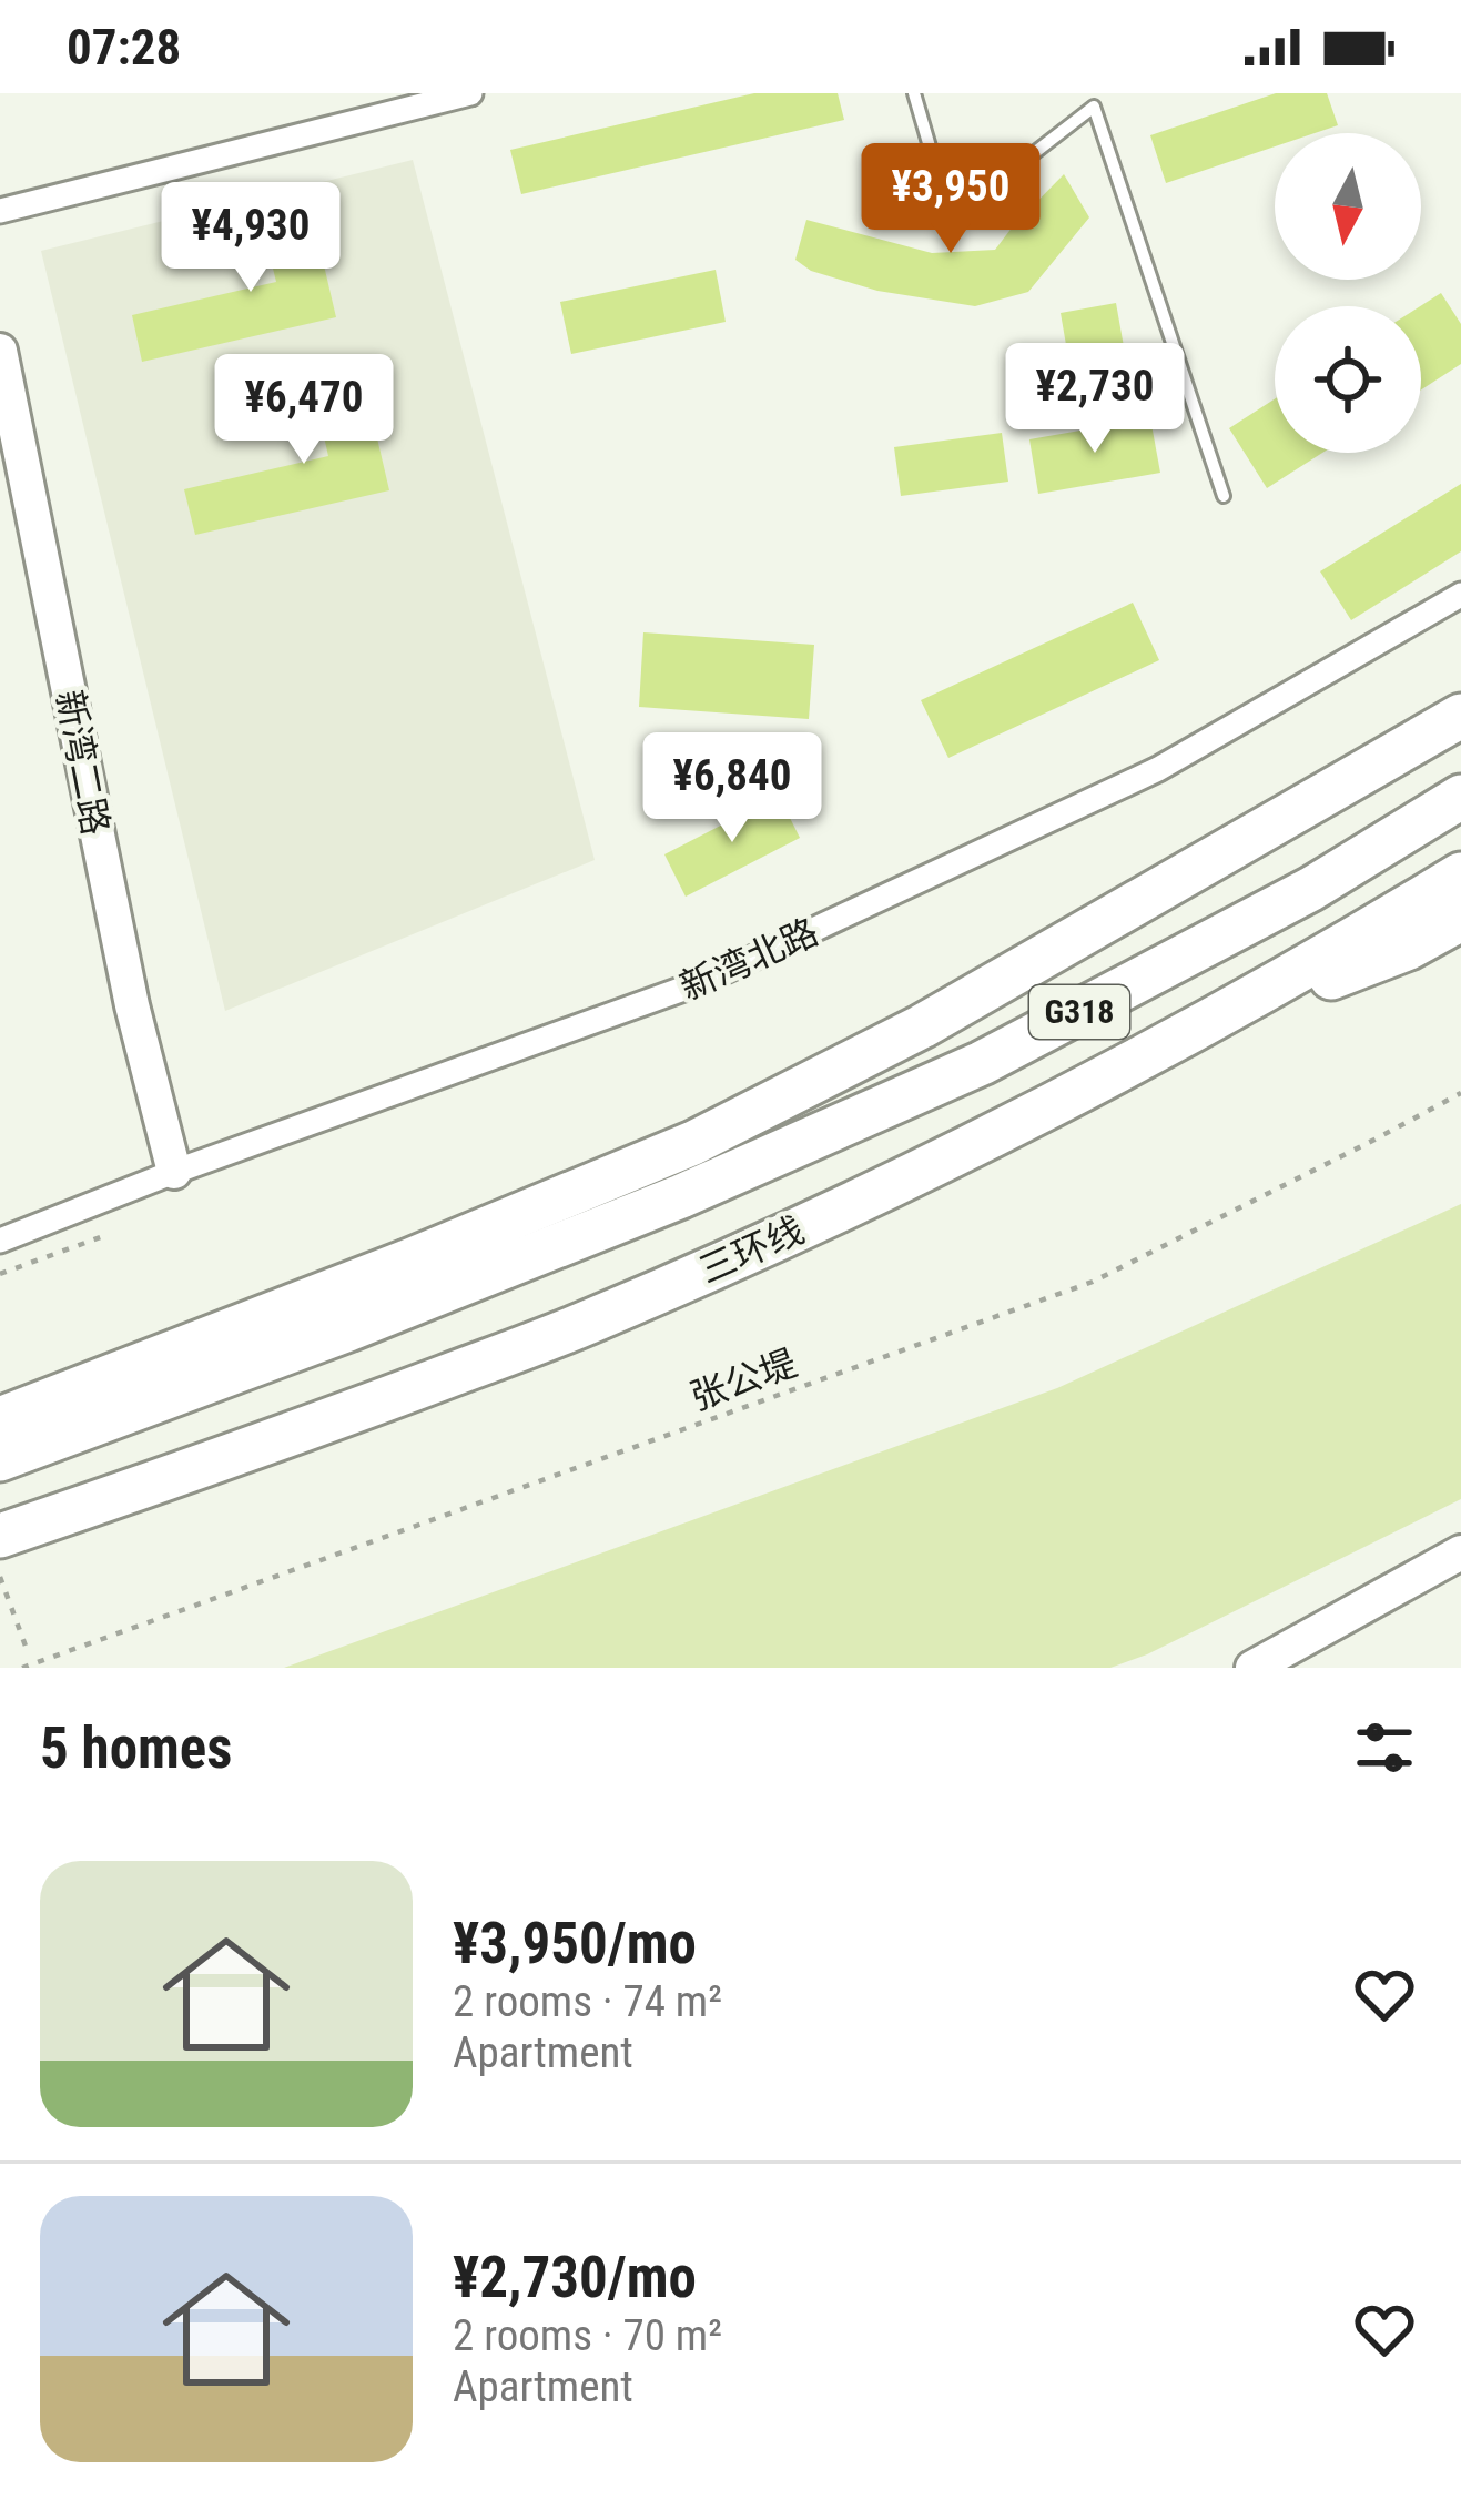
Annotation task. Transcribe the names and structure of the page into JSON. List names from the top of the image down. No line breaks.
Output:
{"streets":{"highway":["G318","三环线"],"street":["新湾二路","新湾北路"],"path":["张公堤"]},"crossings":[["新湾二路","新湾北路"]],"north":"bottom","page":{"status":"07:28","price":["¥3,950","¥4,930","¥2,730","¥6,470","¥6,840"],"heading":"5 homes","list":[{"name":"¥3,950/mo","note":"2 rooms · 74 m² · Apartment"},{"name":"¥2,730/mo","note":"2 rooms · 70 m² · Apartment"}]}}
